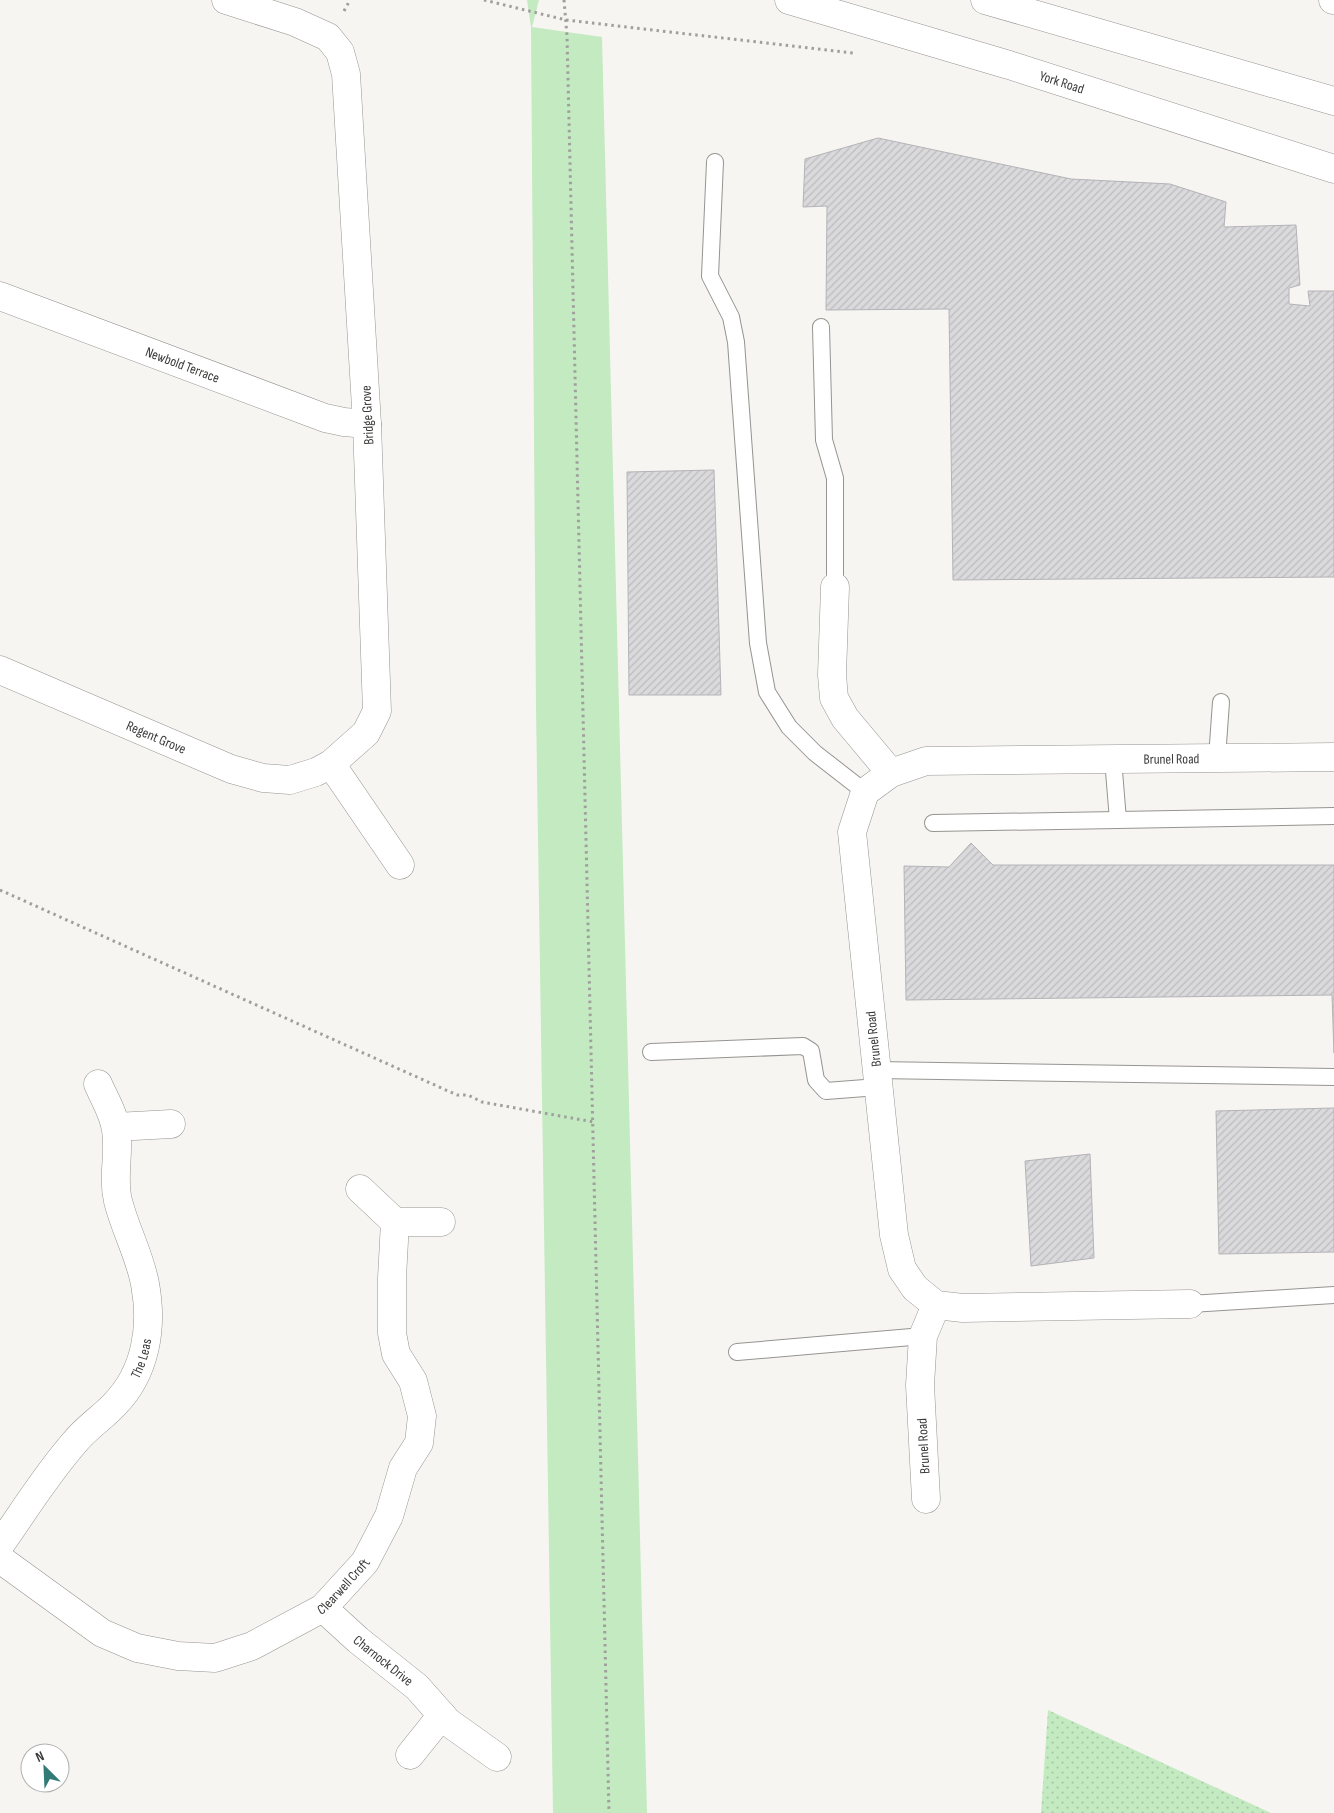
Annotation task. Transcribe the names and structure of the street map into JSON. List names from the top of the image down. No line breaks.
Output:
{"streets":{"main road":["York Road","Newbold Terrace","Bridge Grove","Regent Grove","Brunel Road","The Leas","Clearwell Croft","Charnock Drive"]},"crossings":[["Newbold Terrace","Bridge Grove"],["Bridge Grove","Regent Grove"],["Clearwell Croft","Charnock Drive"]],"north":"top left"}
